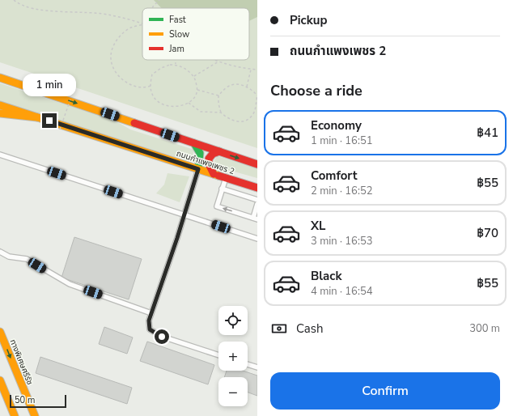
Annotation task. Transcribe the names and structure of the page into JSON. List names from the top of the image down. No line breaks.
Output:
{"streets":{"main road":["ถนนกำแพงเพชร 2","ทางพิเศษศรีรัช"]},"legend":["Fast","Slow","Jam"],"scale_bar":"50 m","page":{"banner":["Pickup","ถนนกำแพงเพชร 2"],"heading":"Choose a ride","bubble":"1 min","list":[{"name":"Economy","note":"1 min · 16:51","value":"฿41"},{"name":"Comfort","note":"2 min · 16:52","value":"฿55"},{"name":"XL","note":"3 min · 16:53","value":"฿70"},{"name":"Black","note":"4 min · 16:54","value":"฿55"}],"map_buttons":["+","−"],"pay":["Cash","300 m"],"buttons":"Confirm","scale":"50 m"}}
